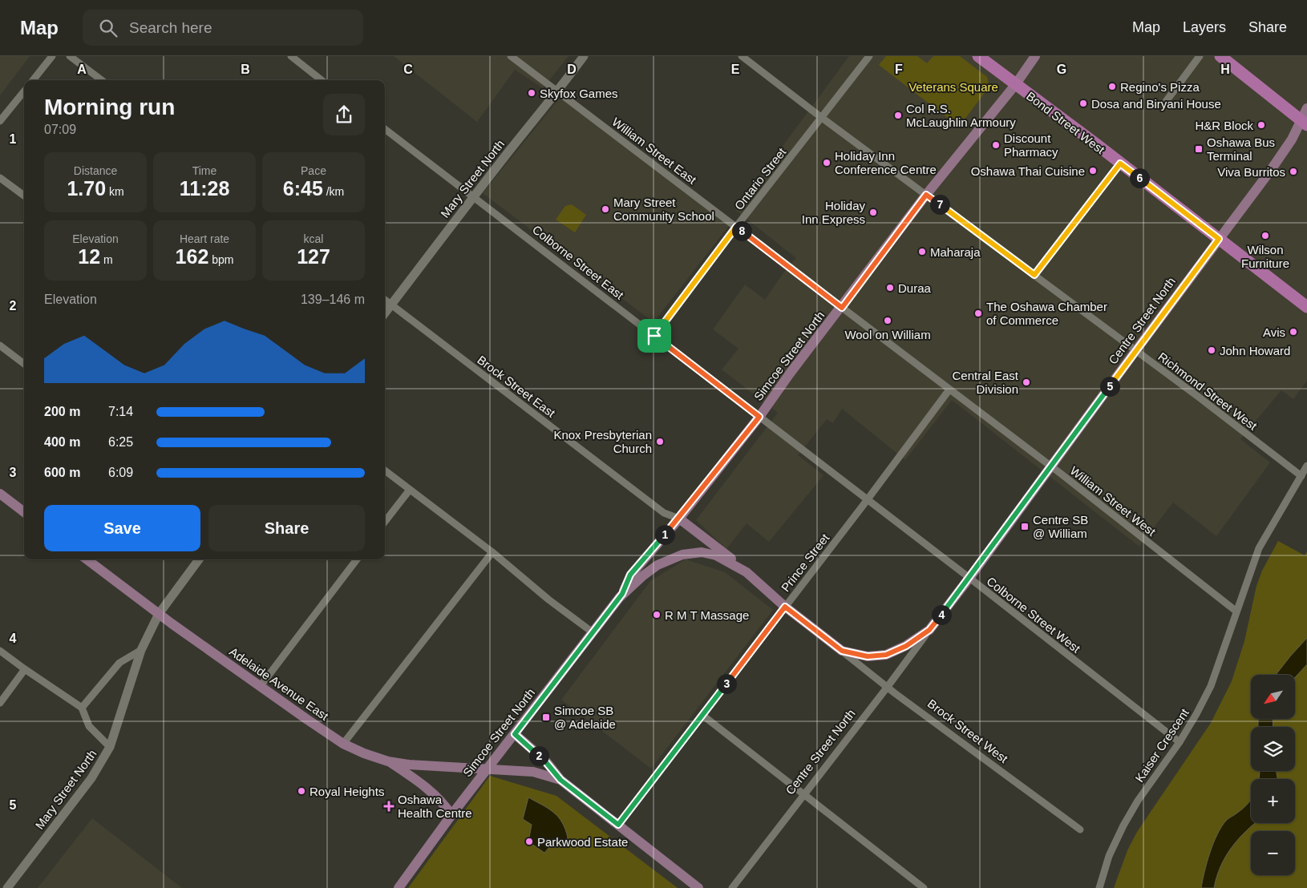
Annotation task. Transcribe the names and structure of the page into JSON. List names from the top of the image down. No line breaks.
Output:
{"streets":{"main road":["Bond Street West","Centre Street North","Simcoe Street North","Adelaide Avenue East","Brock Street West"],"street":["William Street East","Mary Street North","Ontario Street","Colborne Street East","Brock Street East","Richmond Street West","William Street West","Prince Street","Colborne Street West","Kaiser Crescent"]},"crossings":[["Bond Street West","Centre Street North"],["Bond Street West","Simcoe Street North"],["William Street East","Mary Street North"],["William Street East","Ontario Street"],["William Street East","Simcoe Street North"],["William Street East","William Street West"],["Mary Street North","Colborne Street East"],["Mary Street North","Brock Street East"],["Mary Street North","Adelaide Avenue East"],["Ontario Street","Colborne Street East"],["Ontario Street","Richmond Street West"],["Colborne Street East","Simcoe Street North"],["Colborne Street East","Colborne Street West"],["Centre Street North","Richmond Street West"],["Centre Street North","William Street West"],["Centre Street North","Colborne Street West"],["Centre Street North","Brock Street West"],["Simcoe Street North","Brock Street East"],["Simcoe Street North","Richmond Street West"],["Simcoe Street North","William Street West"],["Simcoe Street North","Colborne Street West"],["Simcoe Street North","Adelaide Avenue East"],["Simcoe Street North","Brock Street West"],["Richmond Street West","Kaiser Crescent"],["William Street West","Prince Street"],["William Street West","Kaiser Crescent"],["Prince Street","Colborne Street West"],["Prince Street","Brock Street West"],["Colborne Street West","Kaiser Crescent"]],"parks":["Veterans Square"],"places":{"other":["Regino's Pizza","Skyfox Games","Dosa and Biryani House","Col R.S. McLaughlin Armoury","H&R Block","Discount Pharmacy","Holiday Inn Conference Centre","Oshawa Thai Cuisine","Viva Burritos","Mary Street Community School","Holiday Inn Express","Wilson Furniture","Maharaja","Duraa","The Oshawa Chamber of Commerce","Wool on William","Avis","John Howard","Central East Division","Knox Presbyterian Church","R M T Massage","Royal Heights","Parkwood Estate"],"transit":["Oshawa Bus Terminal","Centre SB @ William","Simcoe SB @ Adelaide"],"health":["Oshawa Health Centre"]},"north":"bottom left","page":{"header":"Map","search":"Search here","nav":["Map","Layers","Share"],"heading":["Morning run","07:09"],"stats":[["Distance","1.70 km"],["Time","11:28"],["Pace","6:45 /km"],["Elevation","12 m"],["Heart rate","162 bpm"],["kcal","127"]],"pins":["6","7","8","5","1","4","3","2"],"chart":["Elevation","139–146 m"],"list":[{"name":"200 m","note":"7:14"},{"name":"400 m","note":"6:25"},{"name":"600 m","note":"6:09"}],"buttons":["Save","Share"],"map_buttons":["+","−"]},"grid":{"columns":["A","B","C","D","E","F","G","H"],"rows":["1","2","3","4","5"]}}
